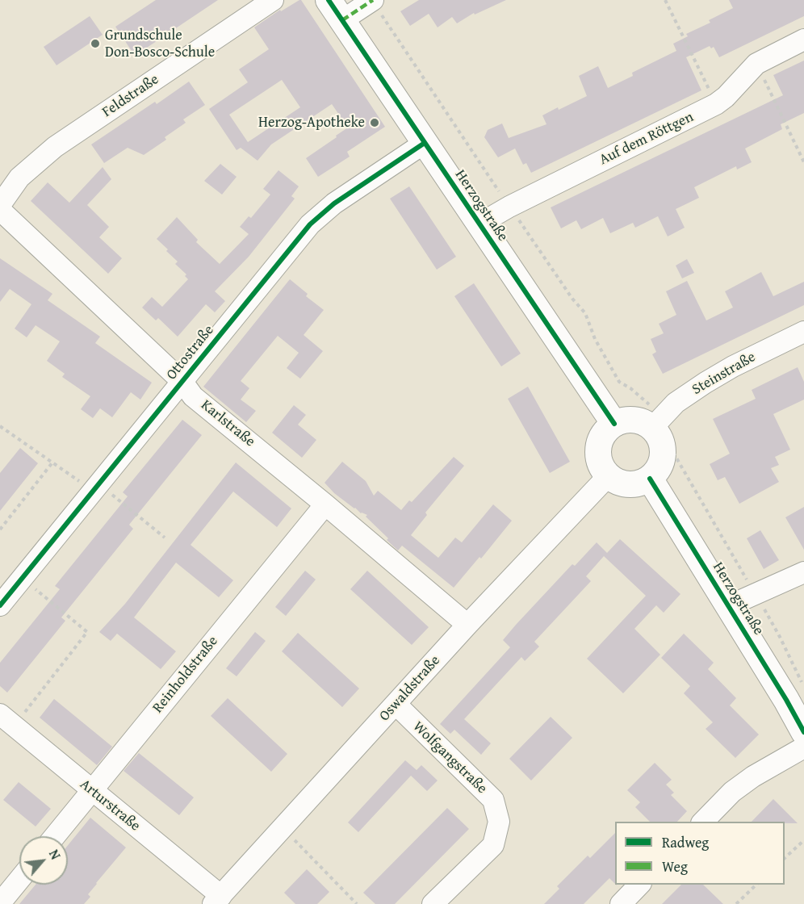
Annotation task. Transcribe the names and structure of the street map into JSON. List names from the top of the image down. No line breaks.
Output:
{"streets":{"street":["Feldstraße","Auf dem Röttgen","Herzogstraße","Ottostraße","Steinstraße","Karlstraße","Reinholdstraße","Oswaldstraße","Wolfgangstraße","Arturstraße"]},"crossings":[["Auf dem Röttgen","Herzogstraße"],["Herzogstraße","Ottostraße"],["Herzogstraße","Steinstraße"],["Herzogstraße","Oswaldstraße"],["Ottostraße","Karlstraße"],["Steinstraße","Oswaldstraße"],["Karlstraße","Reinholdstraße"],["Karlstraße","Oswaldstraße"],["Reinholdstraße","Arturstraße"],["Oswaldstraße","Wolfgangstraße"],["Oswaldstraße","Arturstraße"]],"places":["Grundschule Don-Bosco-Schule","Herzog-Apotheke"],"legend":["Radweg","Weg"],"north":"top right"}
